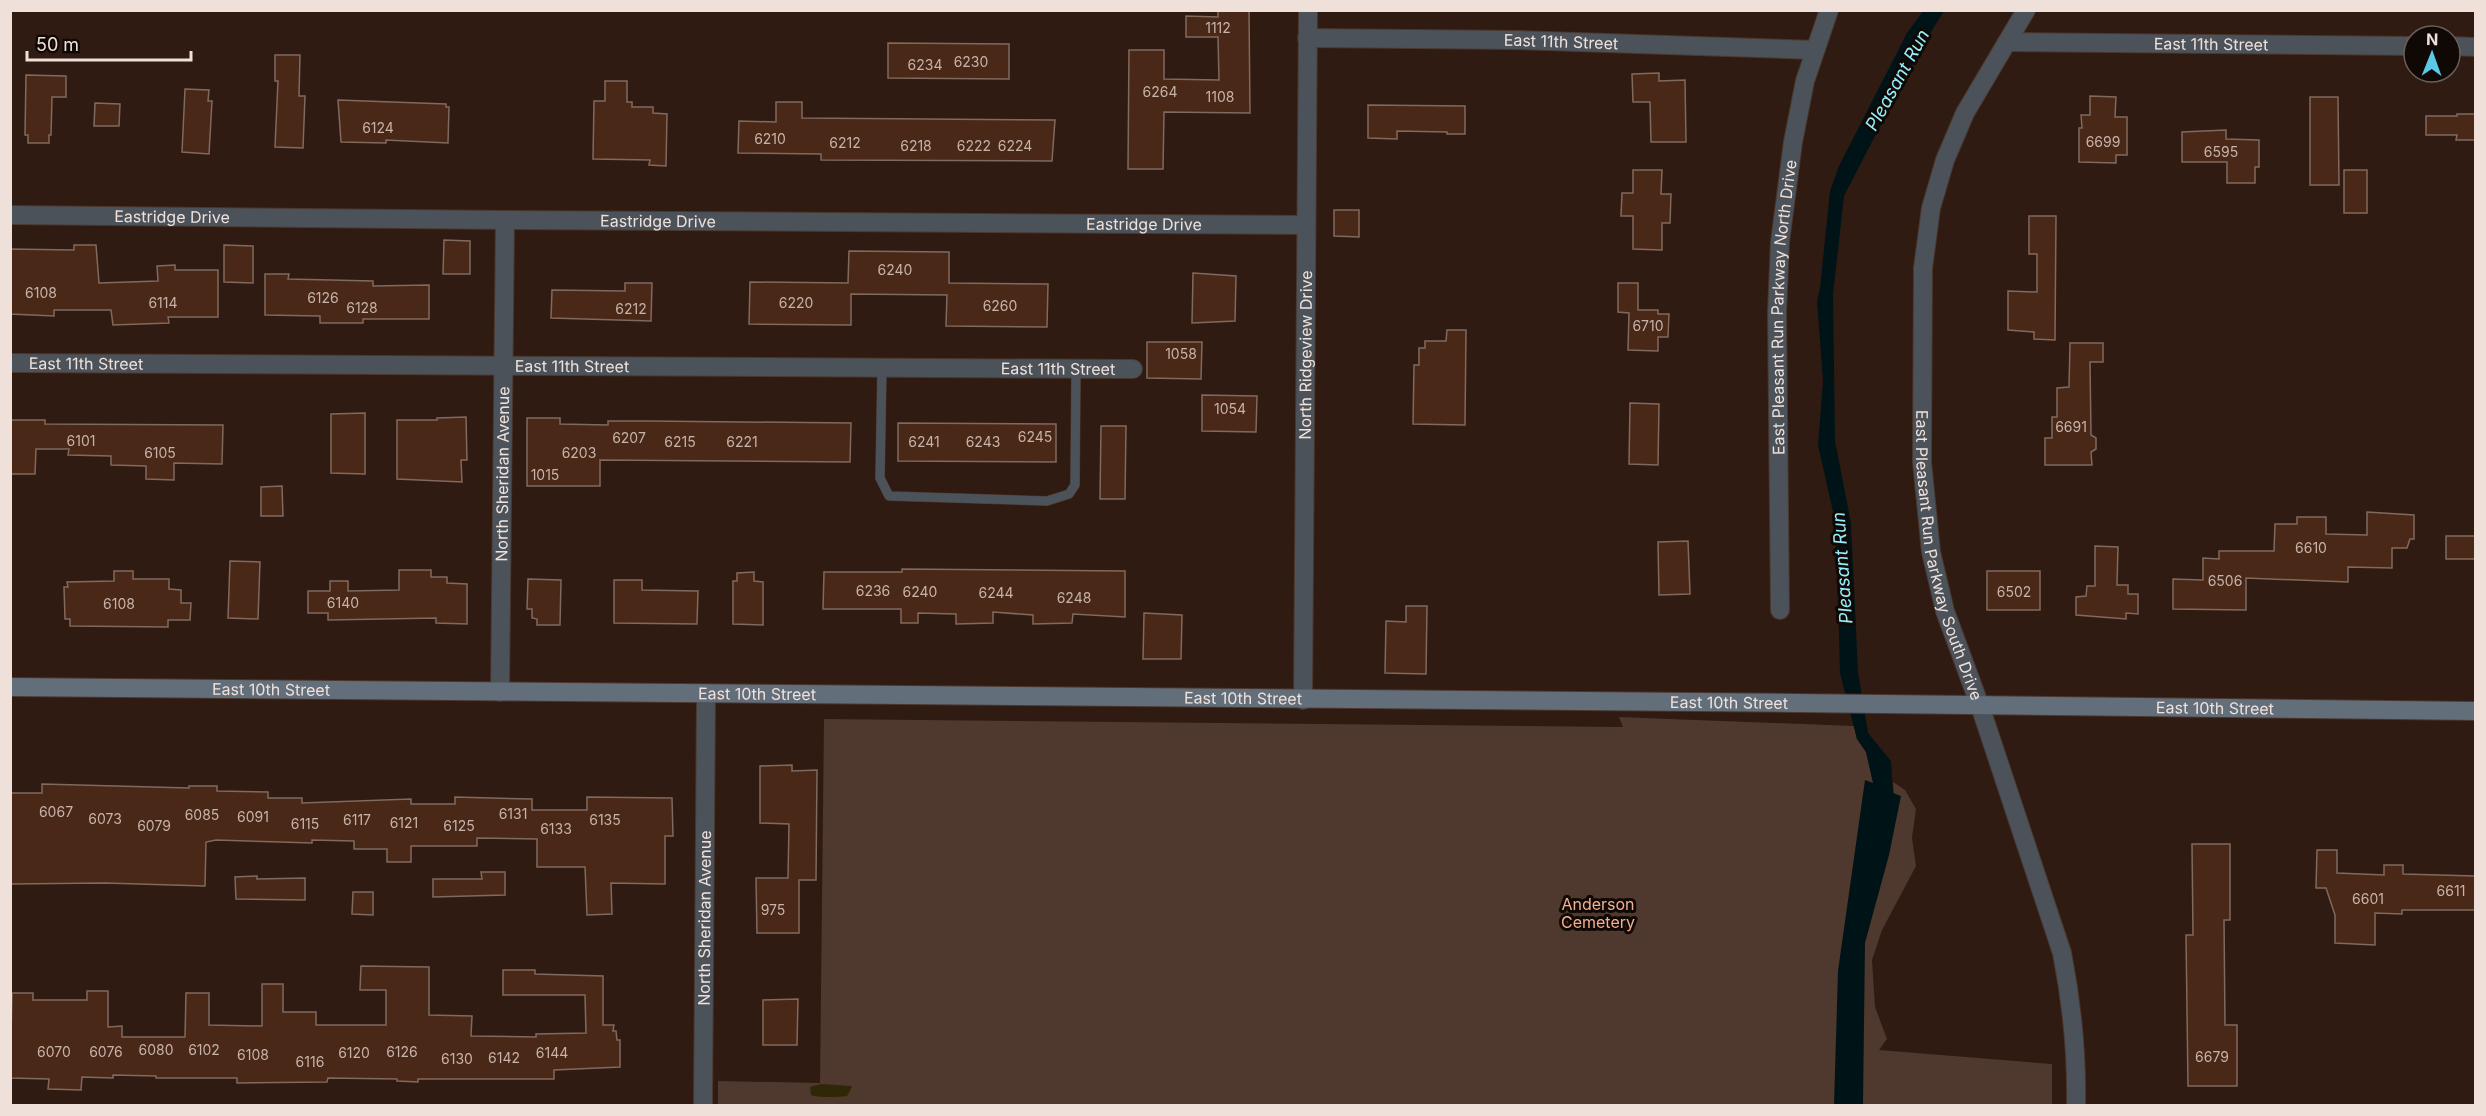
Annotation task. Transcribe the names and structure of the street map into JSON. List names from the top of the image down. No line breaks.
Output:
{"streets":{"main road":["East 10th Street"],"street":["East 11th Street","Eastridge Drive","East Pleasant Run Parkway North Drive","North Ridgeview Drive","North Sheridan Avenue","East Pleasant Run Parkway South Drive"]},"crossings":[["East 11th Street","East Pleasant Run Parkway North Drive"],["East 11th Street","North Ridgeview Drive"],["East 11th Street","North Sheridan Avenue"],["East 11th Street","East Pleasant Run Parkway South Drive"],["Eastridge Drive","North Ridgeview Drive"],["Eastridge Drive","North Sheridan Avenue"],["North Ridgeview Drive","East 10th Street"],["North Sheridan Avenue","East 10th Street"],["East Pleasant Run Parkway South Drive","East 10th Street"]],"water":["Pleasant Run"],"parks":["Anderson Cemetery"],"house_numbers":["1112","6230","6234","6264","1108","6124","6210","6699","6212","6218","6222","6224","6595","6240","6108","6126","6114","6220","6260","6128","6212","6710","1058","1054","6691","6245","6207","6101","6215","6221","6241","6243","6105","6203","1015","6610","6506","6236","6240","6502","6244","6248","6140","6108","6067","6131","6085","6091","6073","6117","6135","6121","6115","6079","6125","6133","6611","6601","975","6080","6102","6070","6076","6126","6120","6144","6108","6679","6142","6130","6116"],"scale_bar":"50 m","north":"top"}
